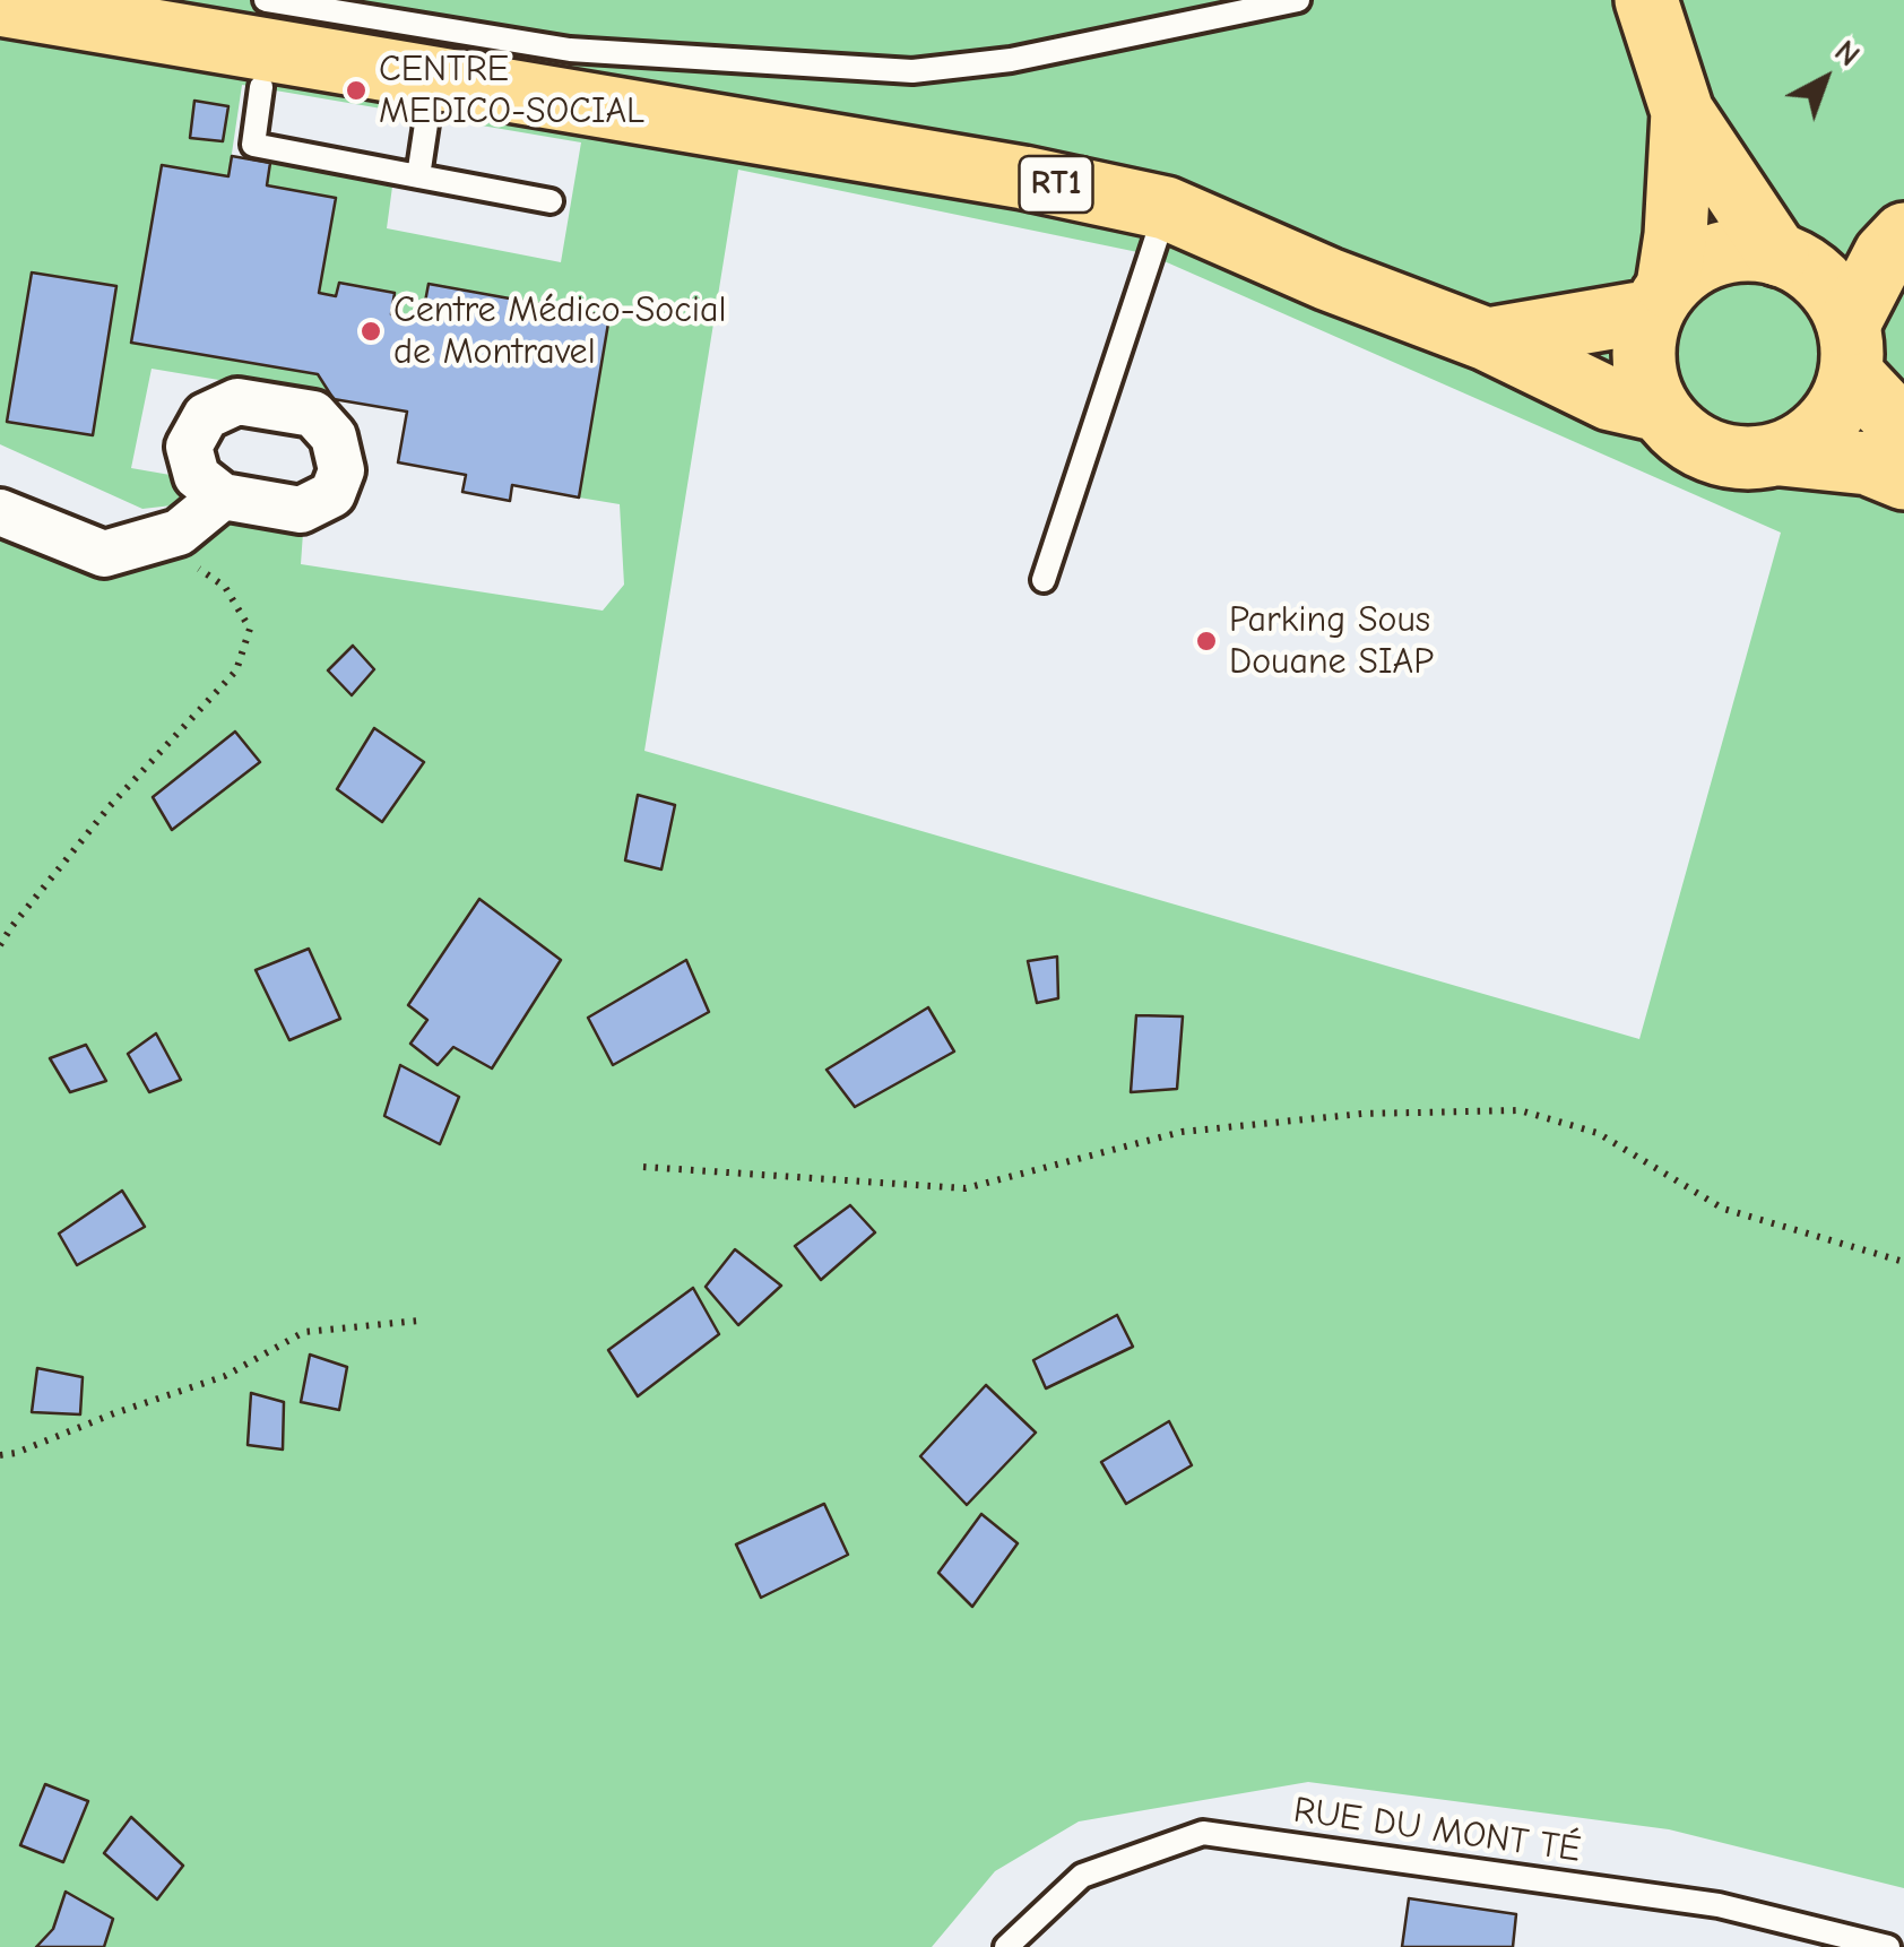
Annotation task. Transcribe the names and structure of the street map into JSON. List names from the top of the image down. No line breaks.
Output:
{"streets":{"main road":["RT1"],"lane":["RUE DU MONT TÉ"]},"places":["CENTRE MEDICO-SOCIAL","Centre Médico-Social de Montravel","Parking Sous Douane SIAP"],"north":"top right"}
